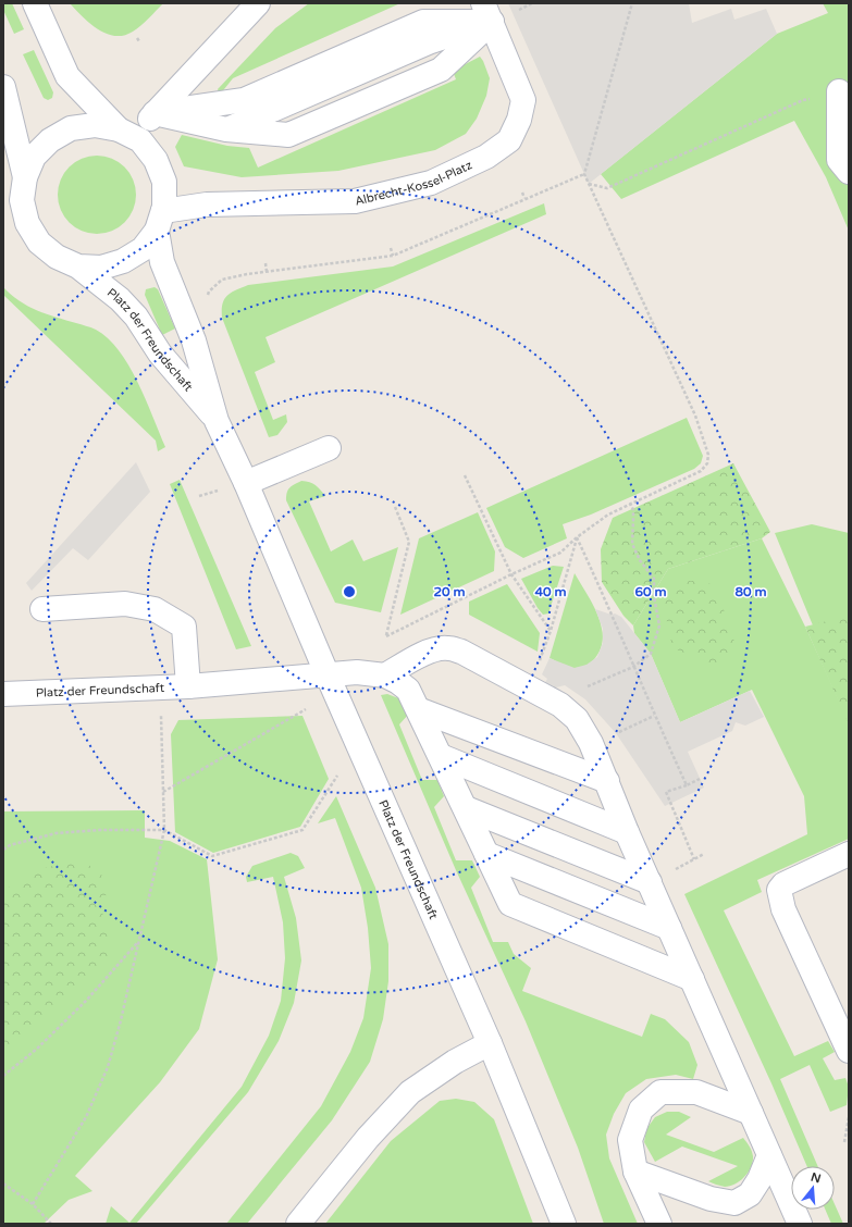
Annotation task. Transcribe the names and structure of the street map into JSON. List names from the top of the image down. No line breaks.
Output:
{"streets":{"street":["Albrecht-Kossel-Platz","Platz der Freundschaft"]},"crossings":[["Albrecht-Kossel-Platz","Platz der Freundschaft"]],"north":"top","rings":["20 m","40 m","60 m","80 m"]}
